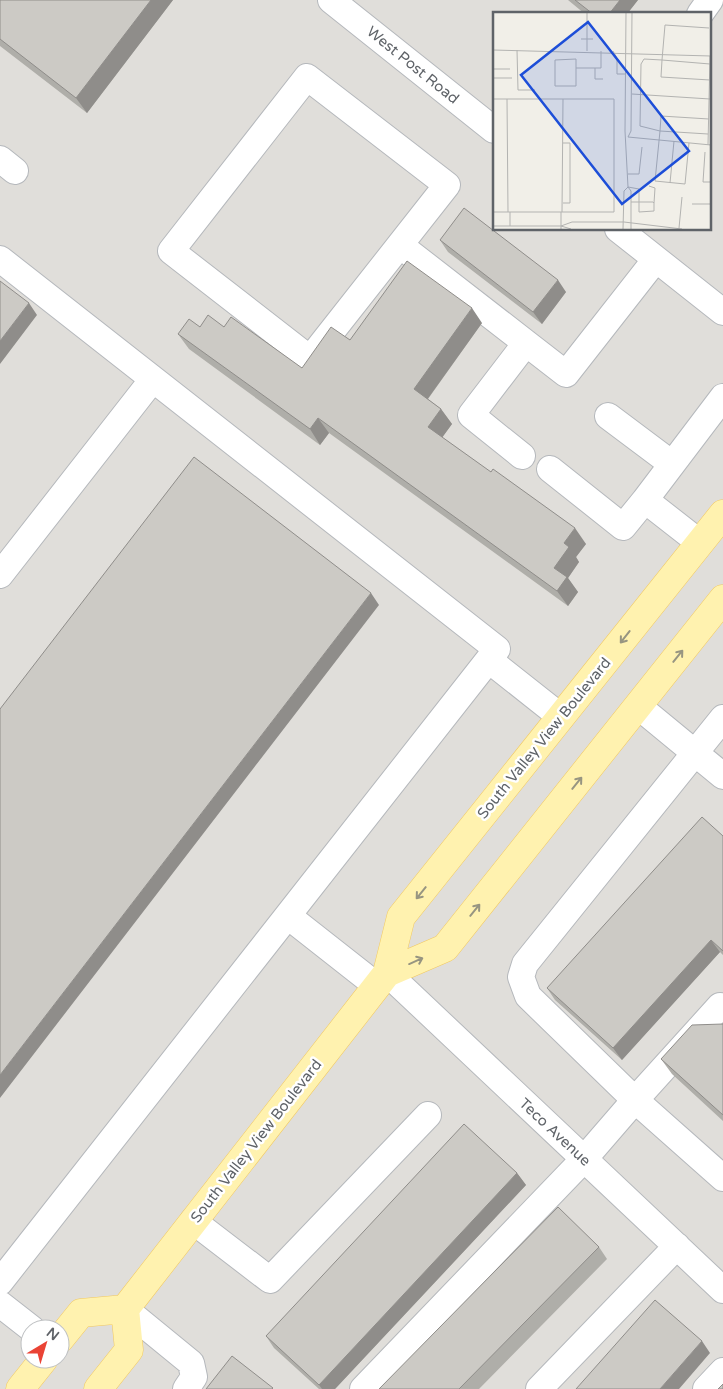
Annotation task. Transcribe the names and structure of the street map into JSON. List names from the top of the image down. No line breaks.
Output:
{"streets":{"main road":["South Valley View Boulevard"],"street":["West Post Road","Teco Avenue"]},"crossings":[["South Valley View Boulevard","Teco Avenue"]],"north":"top right"}
